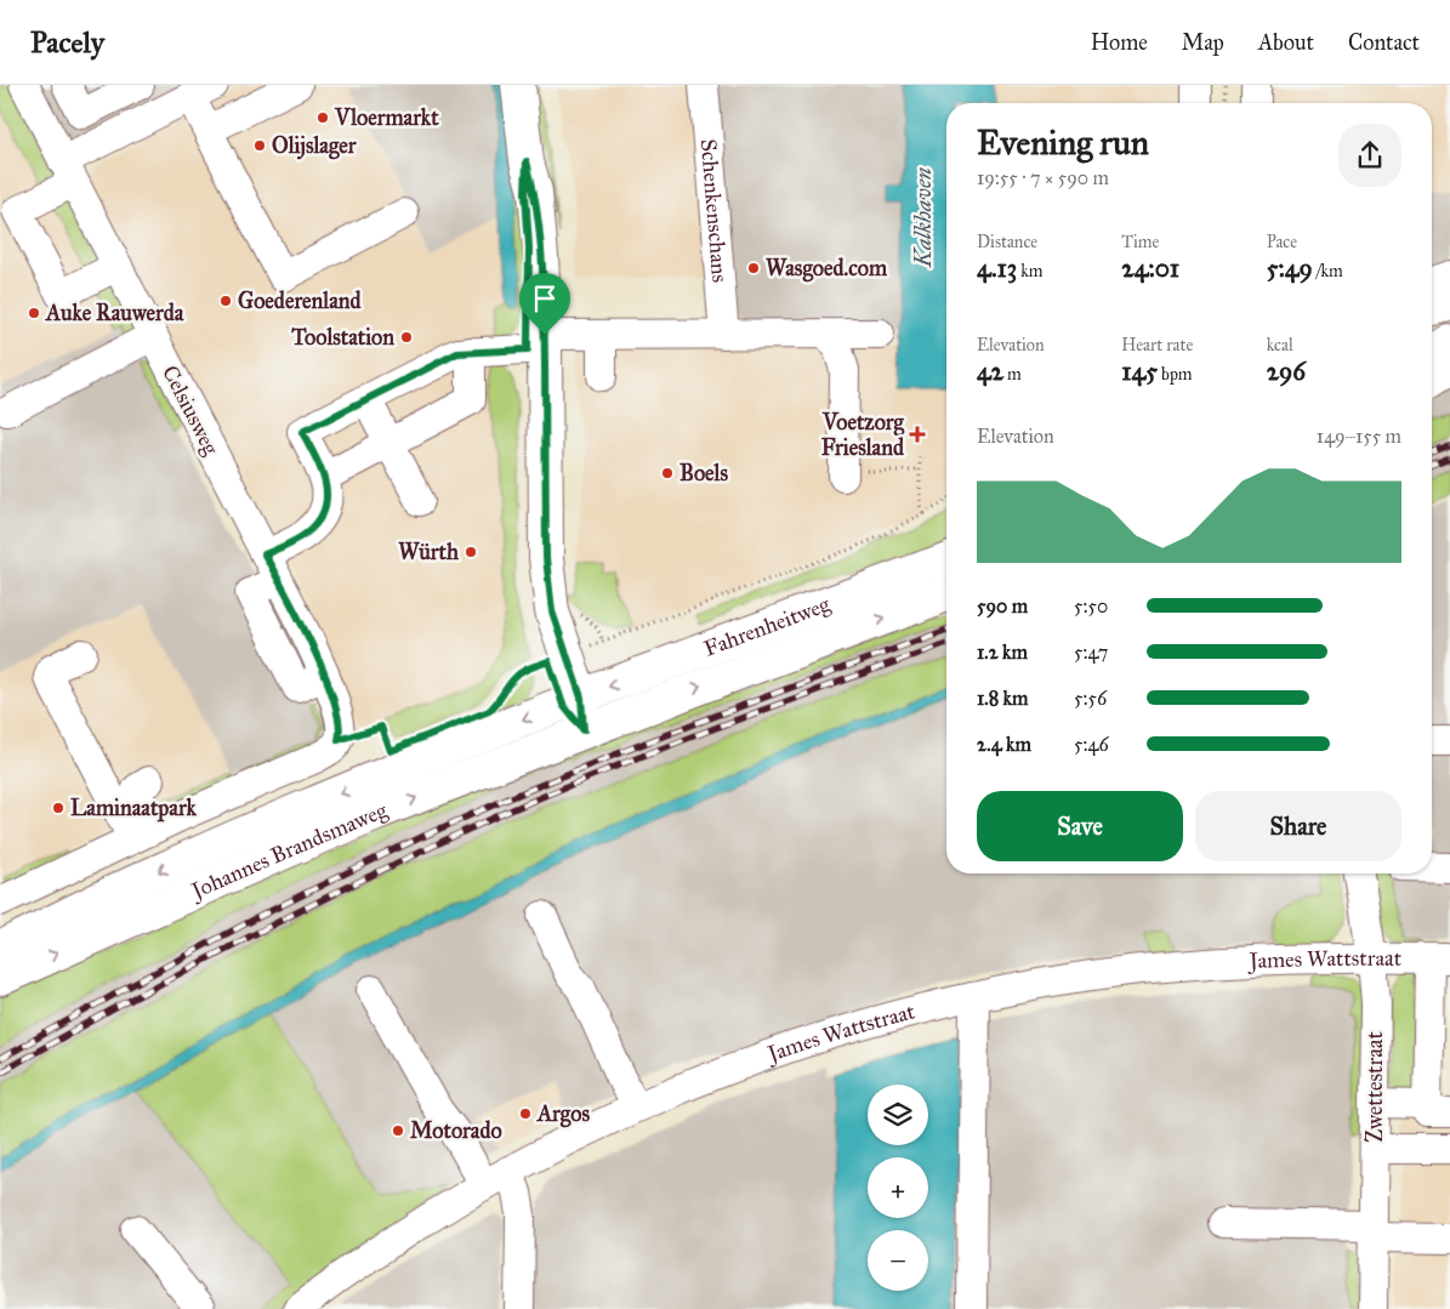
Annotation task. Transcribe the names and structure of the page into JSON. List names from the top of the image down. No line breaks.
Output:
{"streets":{"main road":["Fahrenheitweg","Johannes Brandsmaweg"],"street":["Schenkenschans","Celsiusweg","James Wattstraat","Zwettestraat"]},"crossings":[["Fahrenheitweg","Johannes Brandsmaweg"],["James Wattstraat","Zwettestraat"]],"water":["Kalkhaven"],"places":{"other":["Vloermarkt","Olijslager","Wasgoed.com","Goederenland","Auke Rauwerda","Toolstation","Boels","Würth","Laminaatpark","Argos","Motorado"],"health":["Voetzorg Friesland"]},"page":{"header":"Pacely","nav":["Home","Map","About","Contact"],"heading":["Evening run","19:55 · 7 × 590 m"],"stats":[["Distance","4.13 km"],["Time","24:01"],["Pace","5:49 /km"],["Elevation","42 m"],["Heart rate","145 bpm"],["kcal","296"]],"chart":["Elevation","149–155 m"],"list":[{"name":"590 m","note":"5:50"},{"name":"1.2 km","note":"5:47"},{"name":"1.8 km","note":"5:56"},{"name":"2.4 km","note":"5:46"}],"buttons":["Save","Share"],"map_buttons":["+","−"]}}
